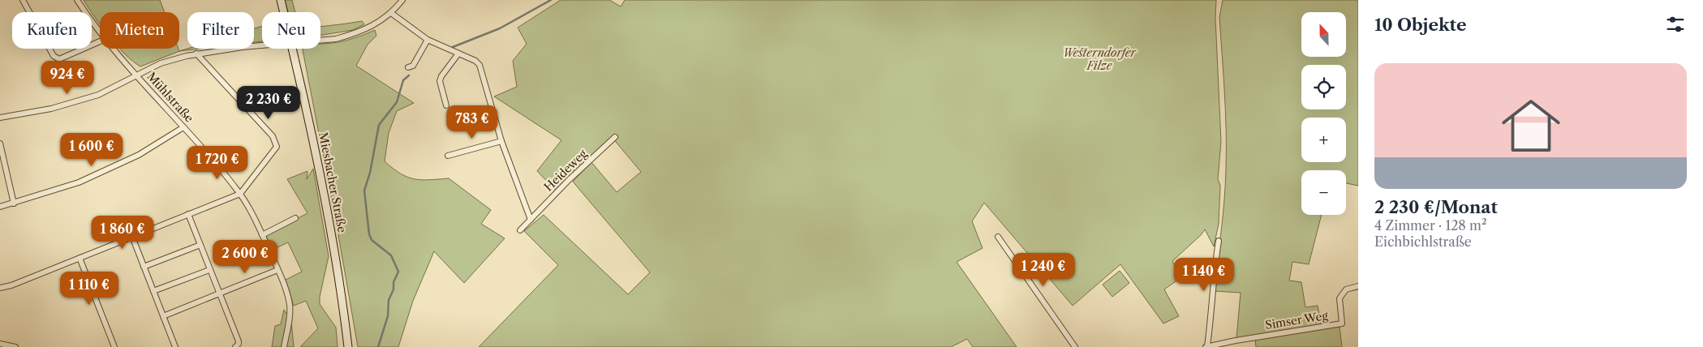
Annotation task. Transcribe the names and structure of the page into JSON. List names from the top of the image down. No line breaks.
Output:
{"streets":{"main road":["Miesbacher Straße"],"street":["Mühlstraße","Heideweg","Simser Weg"]},"parks":["Westerndorfer Filze"],"north":"top","page":{"heading":"10 Objekte","map_buttons":["+","−"],"chip":["Kaufen","Mieten","Filter","Neu"],"list":[{"name":"2 230 €/Monat","note":"4 Zimmer · 128 m² · Eichbichlstraße"}],"price":["924 €","2 230 €","783 €","1 600 €","1 720 €","1 860 €","2 600 €","1 240 €","1 140 €","1 110 €"]}}
